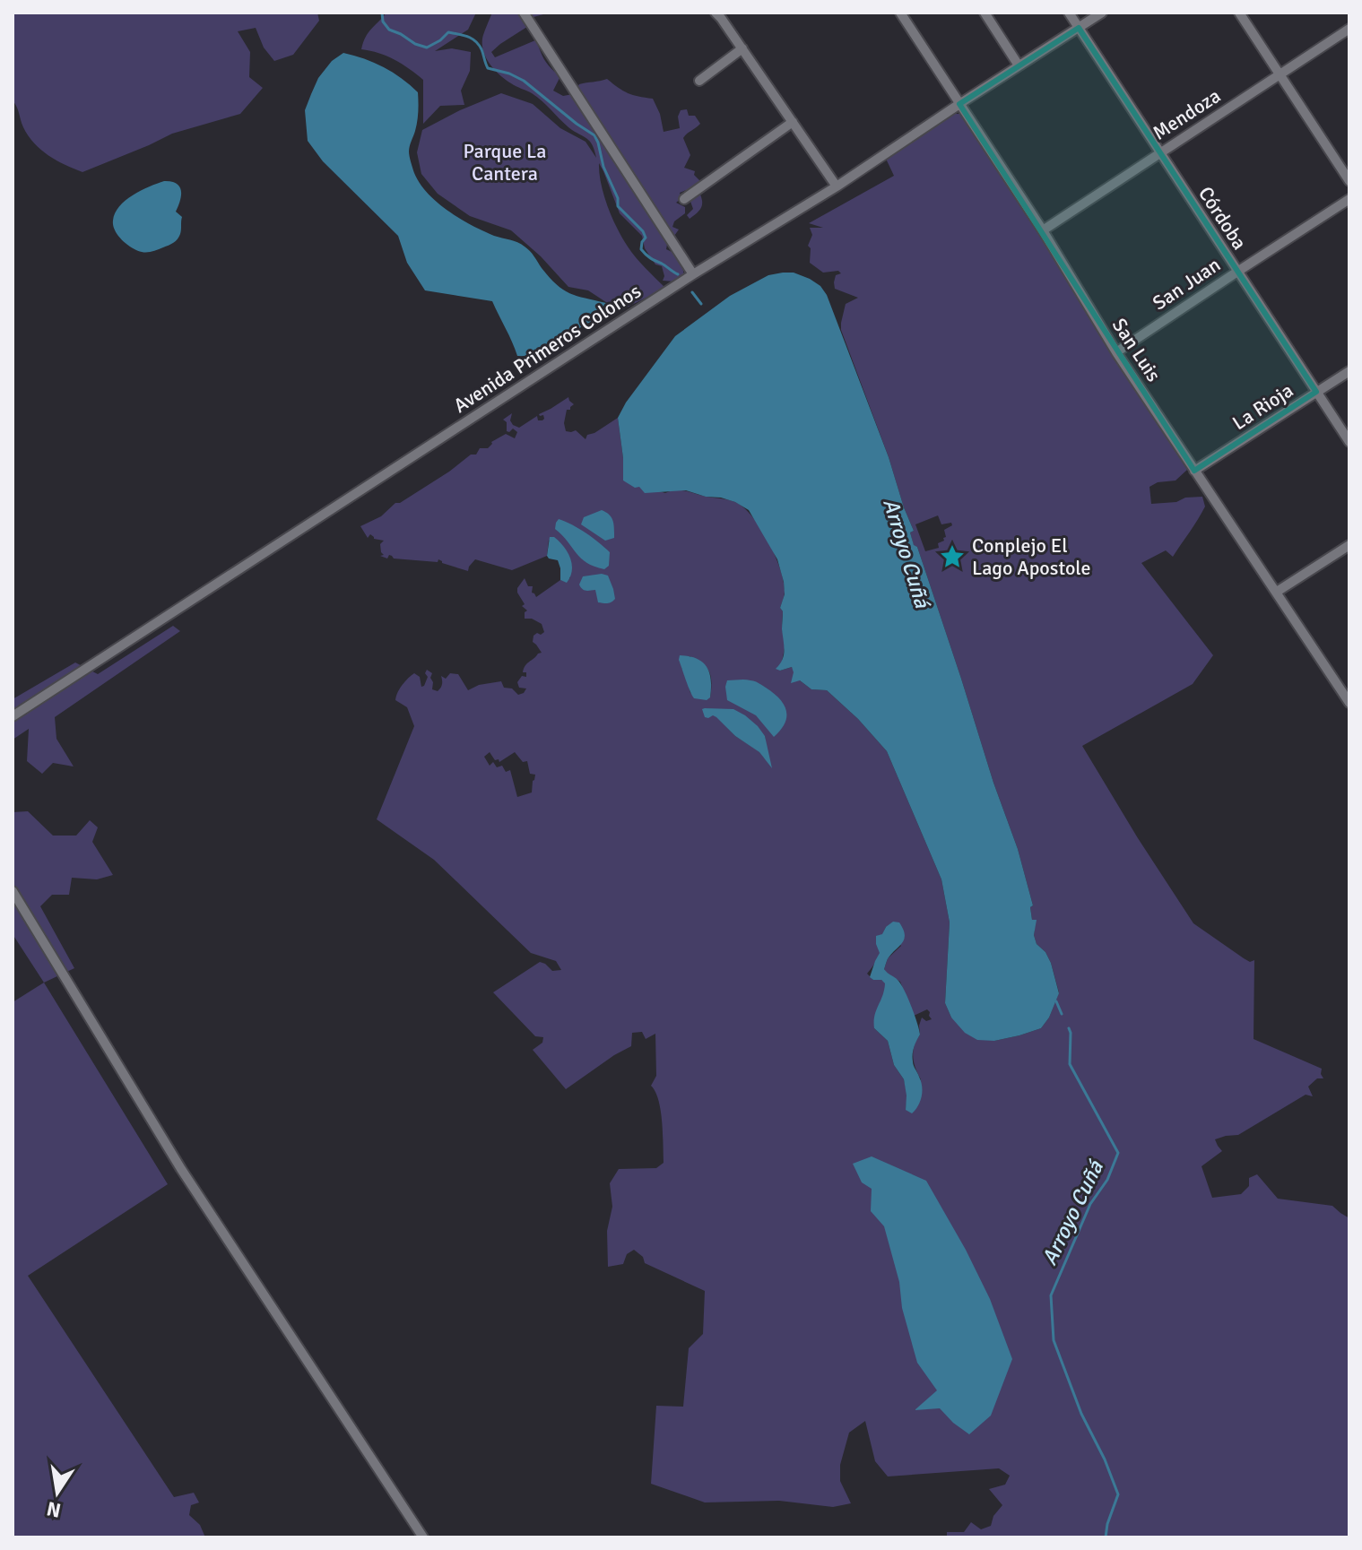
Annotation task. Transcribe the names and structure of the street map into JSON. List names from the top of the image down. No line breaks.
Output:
{"streets":{"street":["Mendoza","Córdoba","San Juan","Avenida Primeros Colonos","San Luis","La Rioja"]},"crossings":[["Mendoza","Córdoba"],["Mendoza","San Luis"],["Córdoba","San Juan"],["Córdoba","Avenida Primeros Colonos"],["Córdoba","La Rioja"],["San Juan","San Luis"],["Avenida Primeros Colonos","San Luis"],["San Luis","La Rioja"]],"water":["Arroyo Cuñá"],"parks":["Parque La Cantera"],"places":{"place":["Conplejo El Lago Apostole"]},"north":"bottom"}
